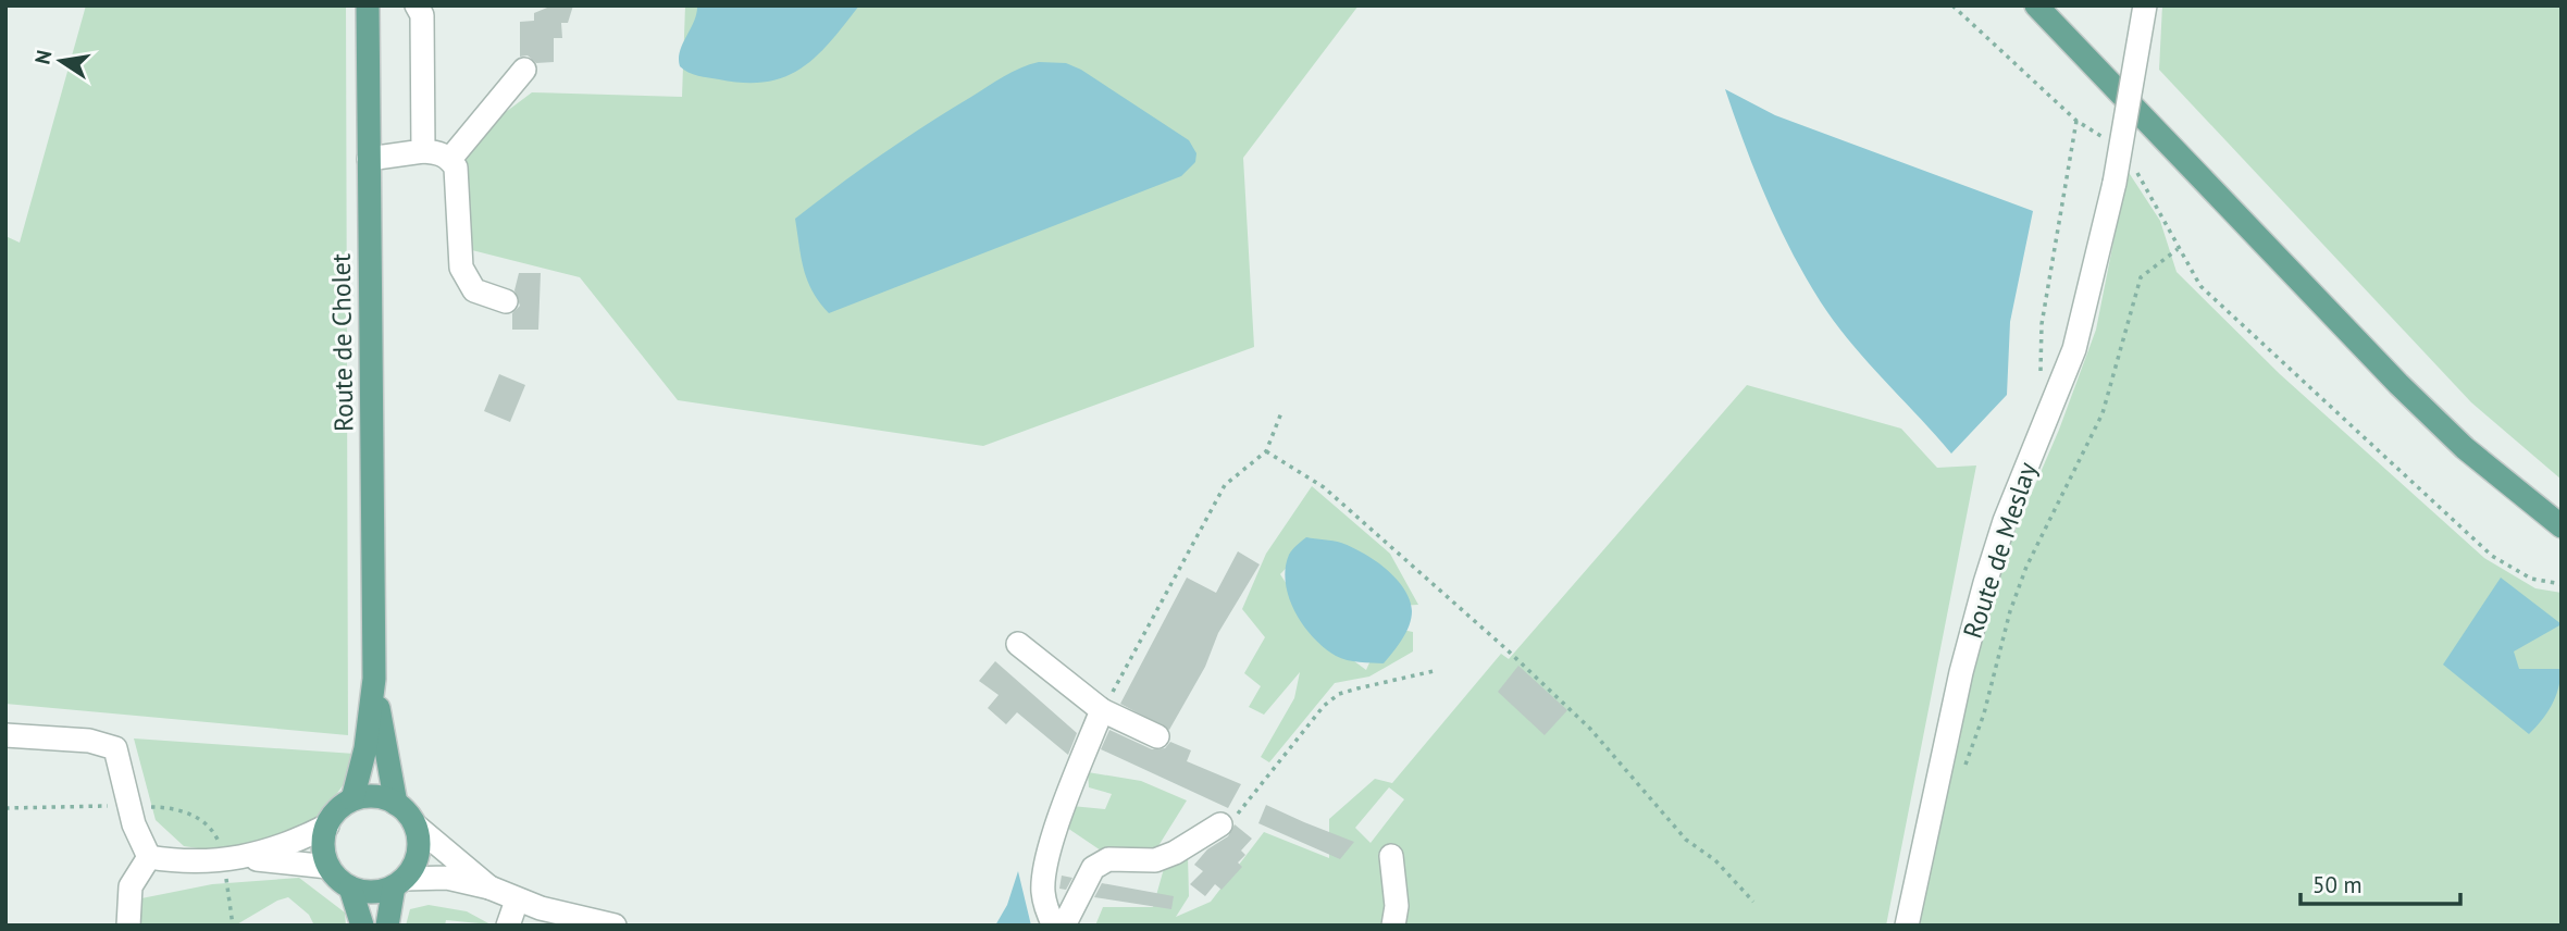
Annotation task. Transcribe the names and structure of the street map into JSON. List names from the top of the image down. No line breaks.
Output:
{"streets":{"main road":["Route de Cholet"],"street":["Route de Meslay"]},"scale_bar":"50 m","north":"left"}
